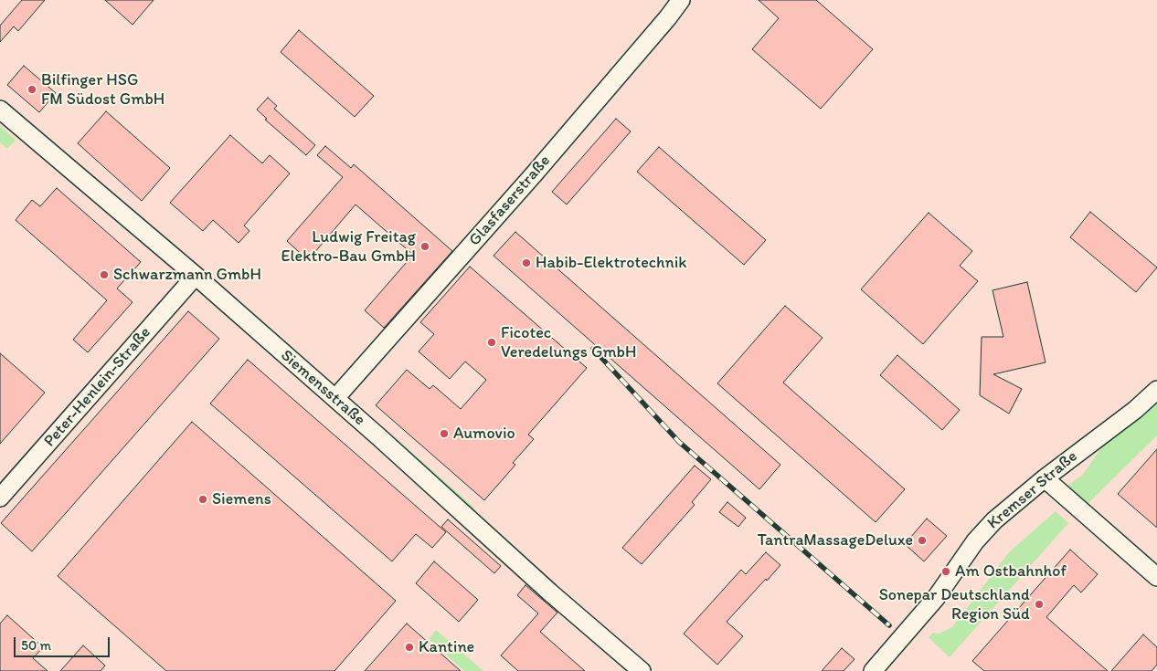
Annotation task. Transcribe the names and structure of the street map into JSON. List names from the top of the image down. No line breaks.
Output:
{"streets":{"street":["Glasfaserstraße","Peter-Henlein-Straße","Siemensstraße","Kremser Straße"]},"crossings":[["Glasfaserstraße","Siemensstraße"],["Peter-Henlein-Straße","Siemensstraße"]],"places":["Bilfinger HSG FM Südost GmbH","Ludwig Freitag Elektro-Bau GmbH","Habib-Elektrotechnik","Schwarzmann GmbH","Ficotec Veredelungs GmbH","Aumovio","Siemens","TantraMassageDeluxe","Am Ostbahnhof","Sonepar Deutschland Region Süd","Kantine"],"scale_bar":"50 m"}
